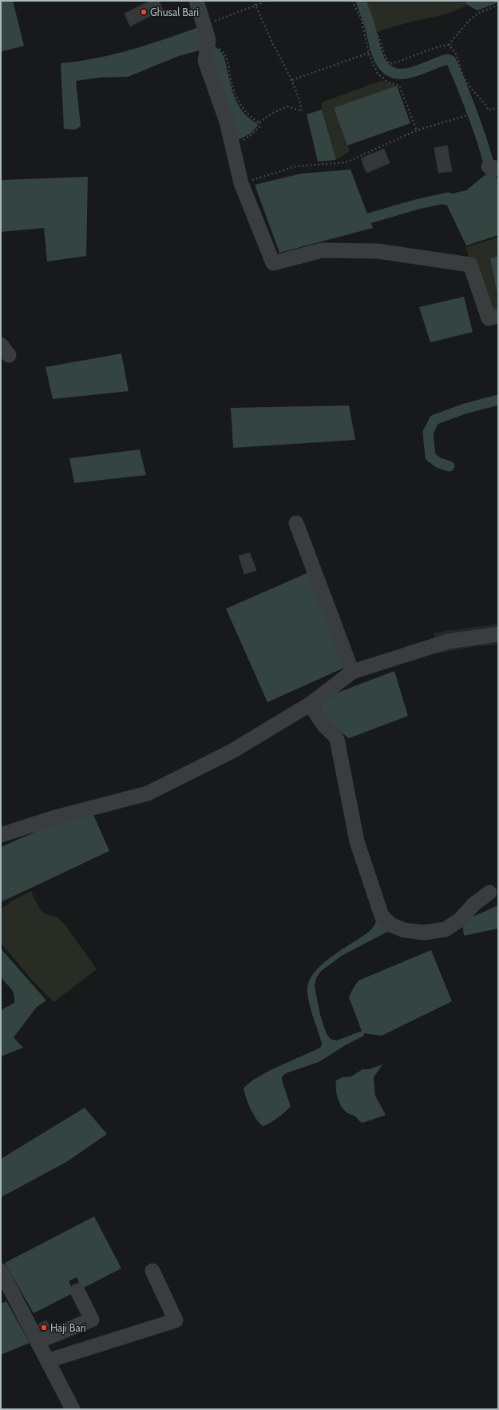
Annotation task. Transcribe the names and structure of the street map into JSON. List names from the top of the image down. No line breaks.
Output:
{"places":["Ghusal Bari","Haji Bari"]}
